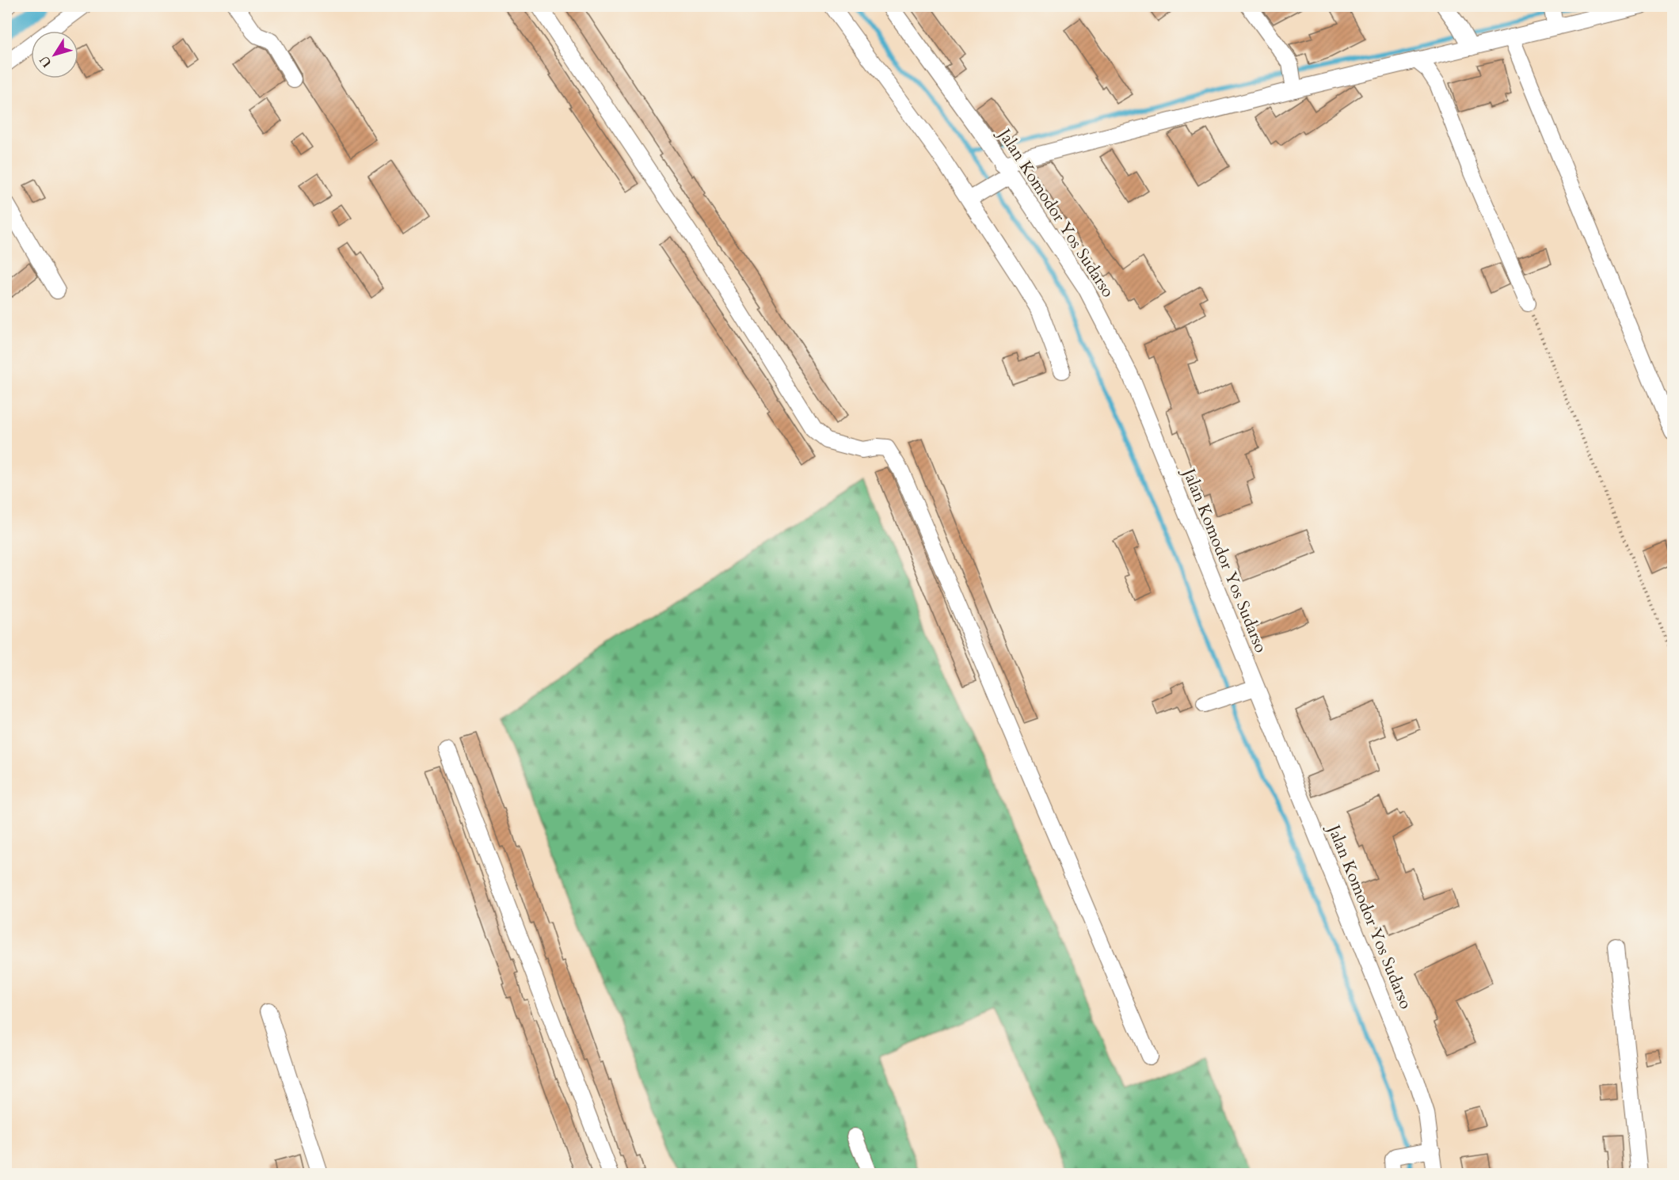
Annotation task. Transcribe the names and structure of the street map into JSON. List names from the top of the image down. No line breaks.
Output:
{"streets":{"street":["Jalan Komodor Yos Sudarso"]},"north":"bottom left"}
